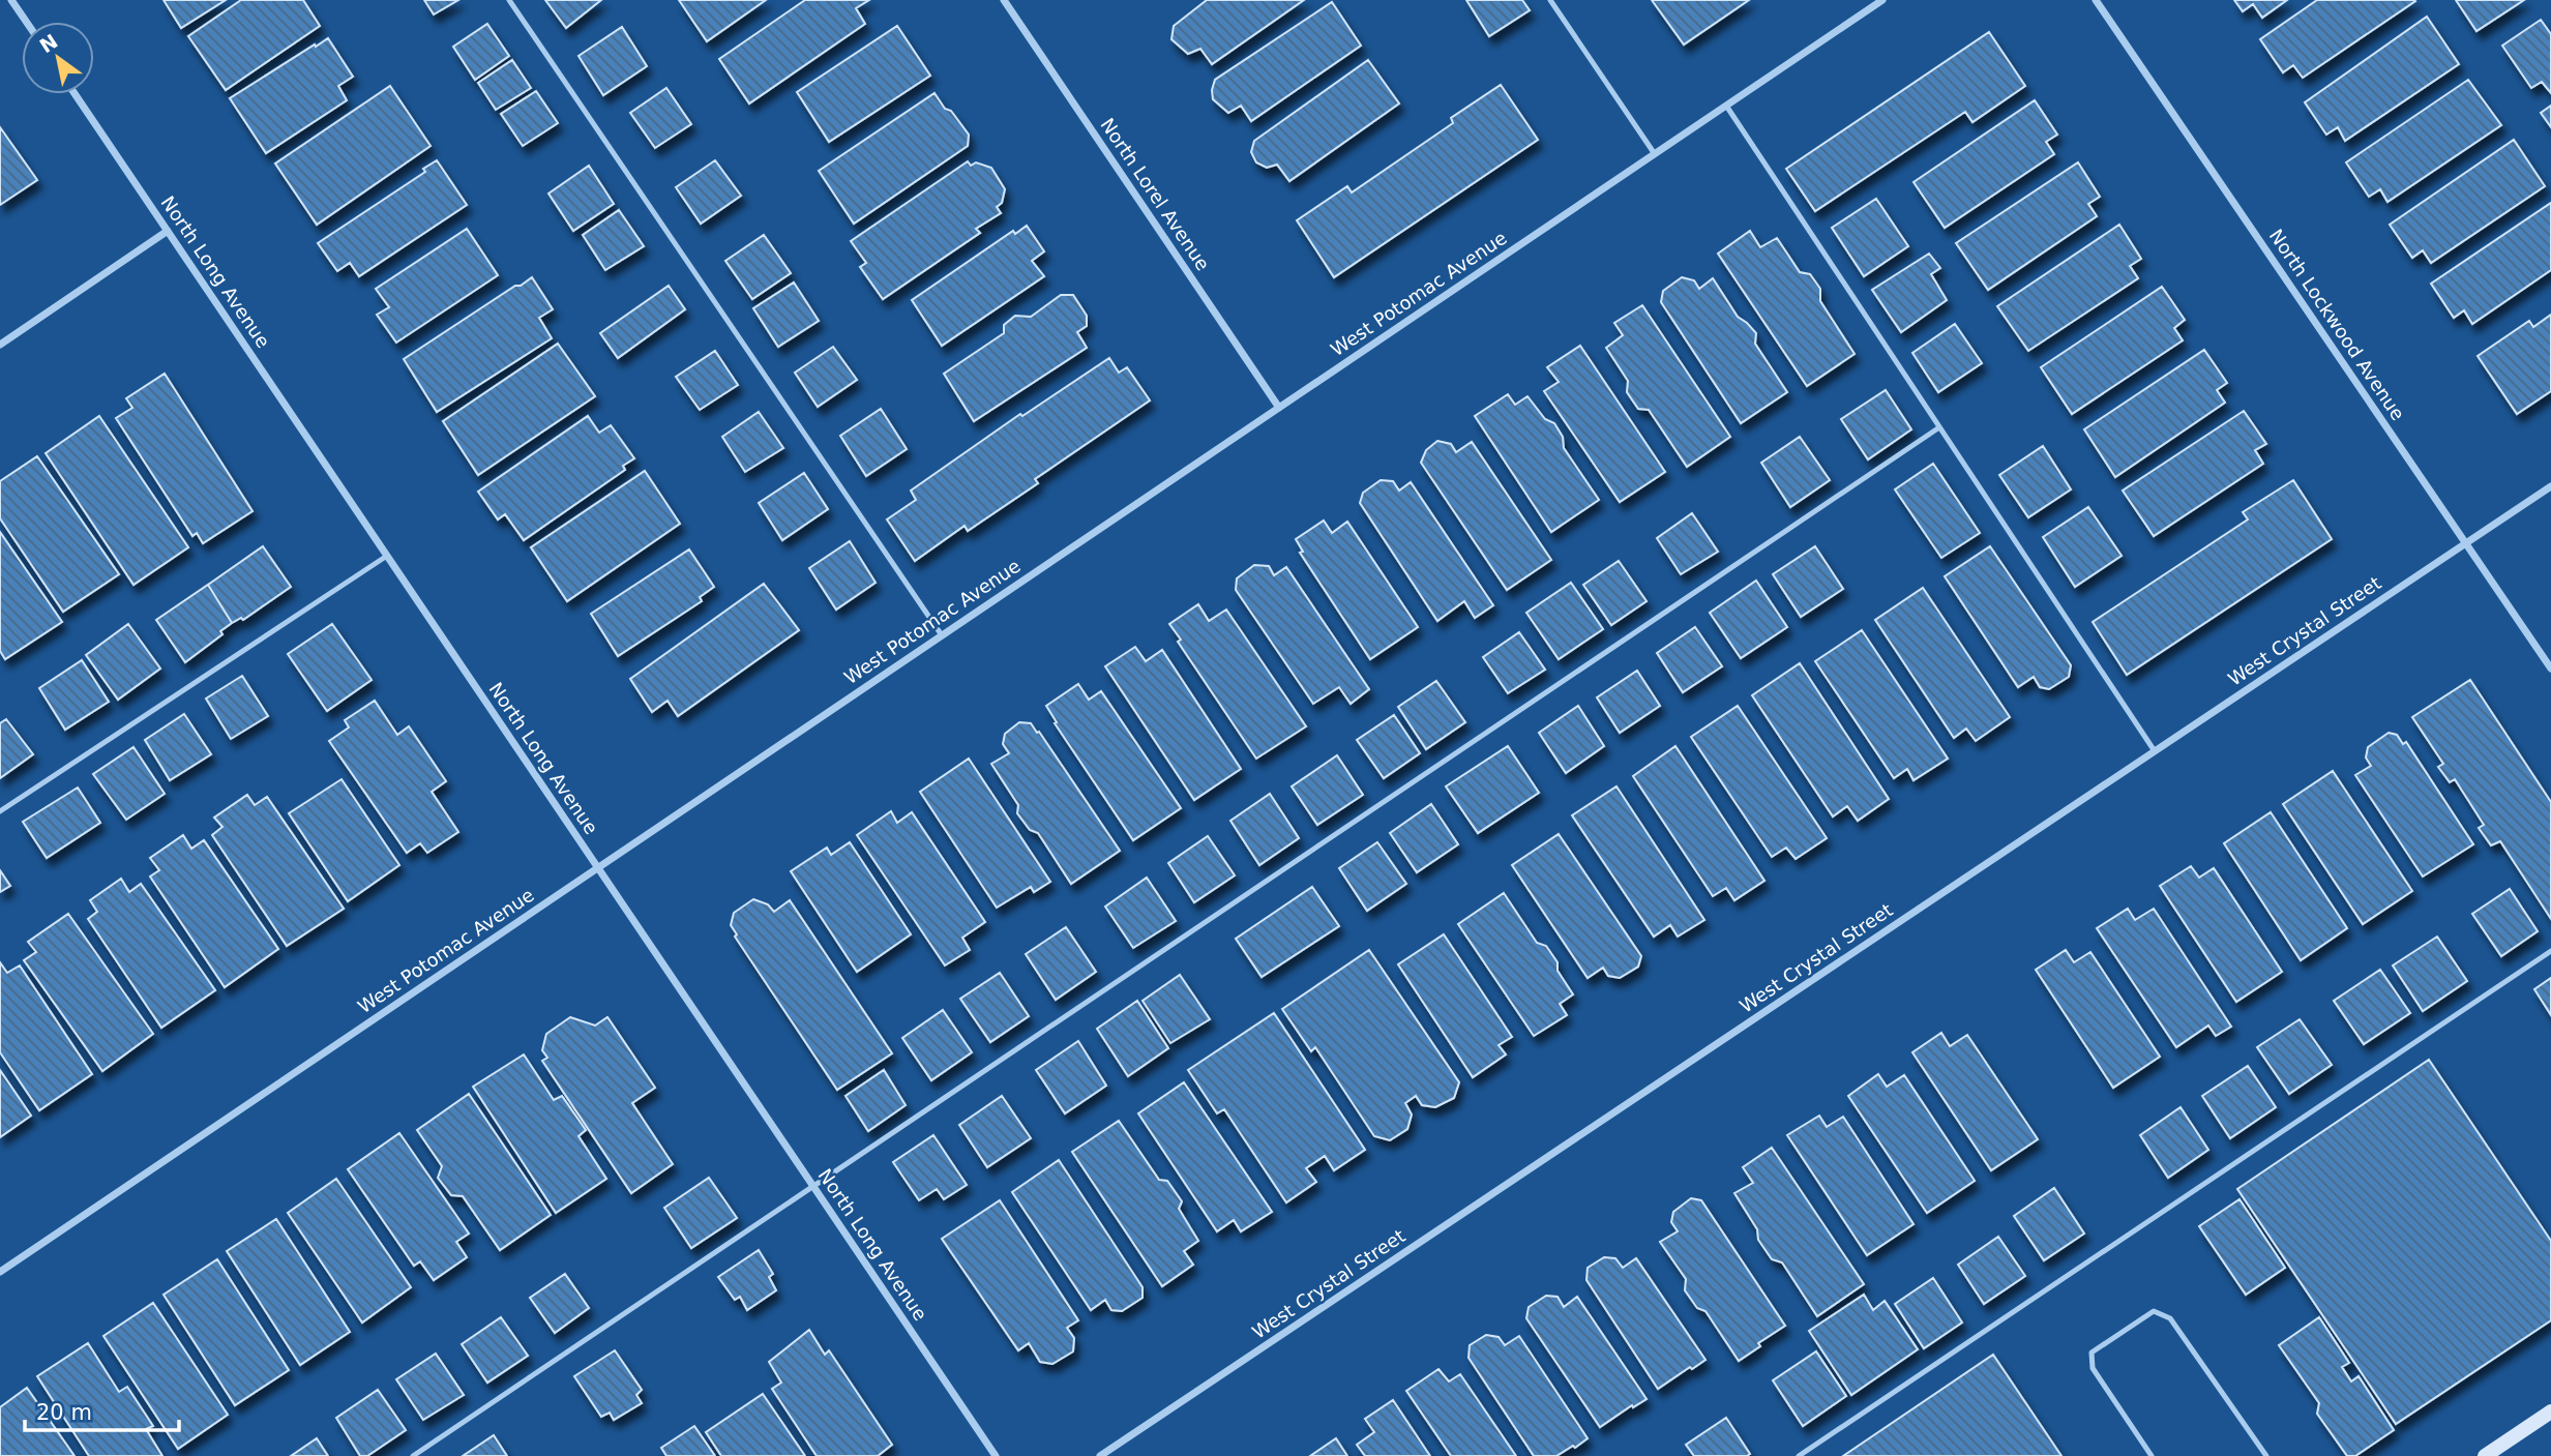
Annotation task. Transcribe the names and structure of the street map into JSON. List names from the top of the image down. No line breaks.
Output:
{"streets":{"street":["North Lorel Avenue","North Long Avenue","West Potomac Avenue","North Lockwood Avenue","West Crystal Street"]},"crossings":[["North Lorel Avenue","West Potomac Avenue"],["North Long Avenue","West Potomac Avenue"],["North Lockwood Avenue","West Crystal Street"]],"scale_bar":"20 m","north":"top left"}
